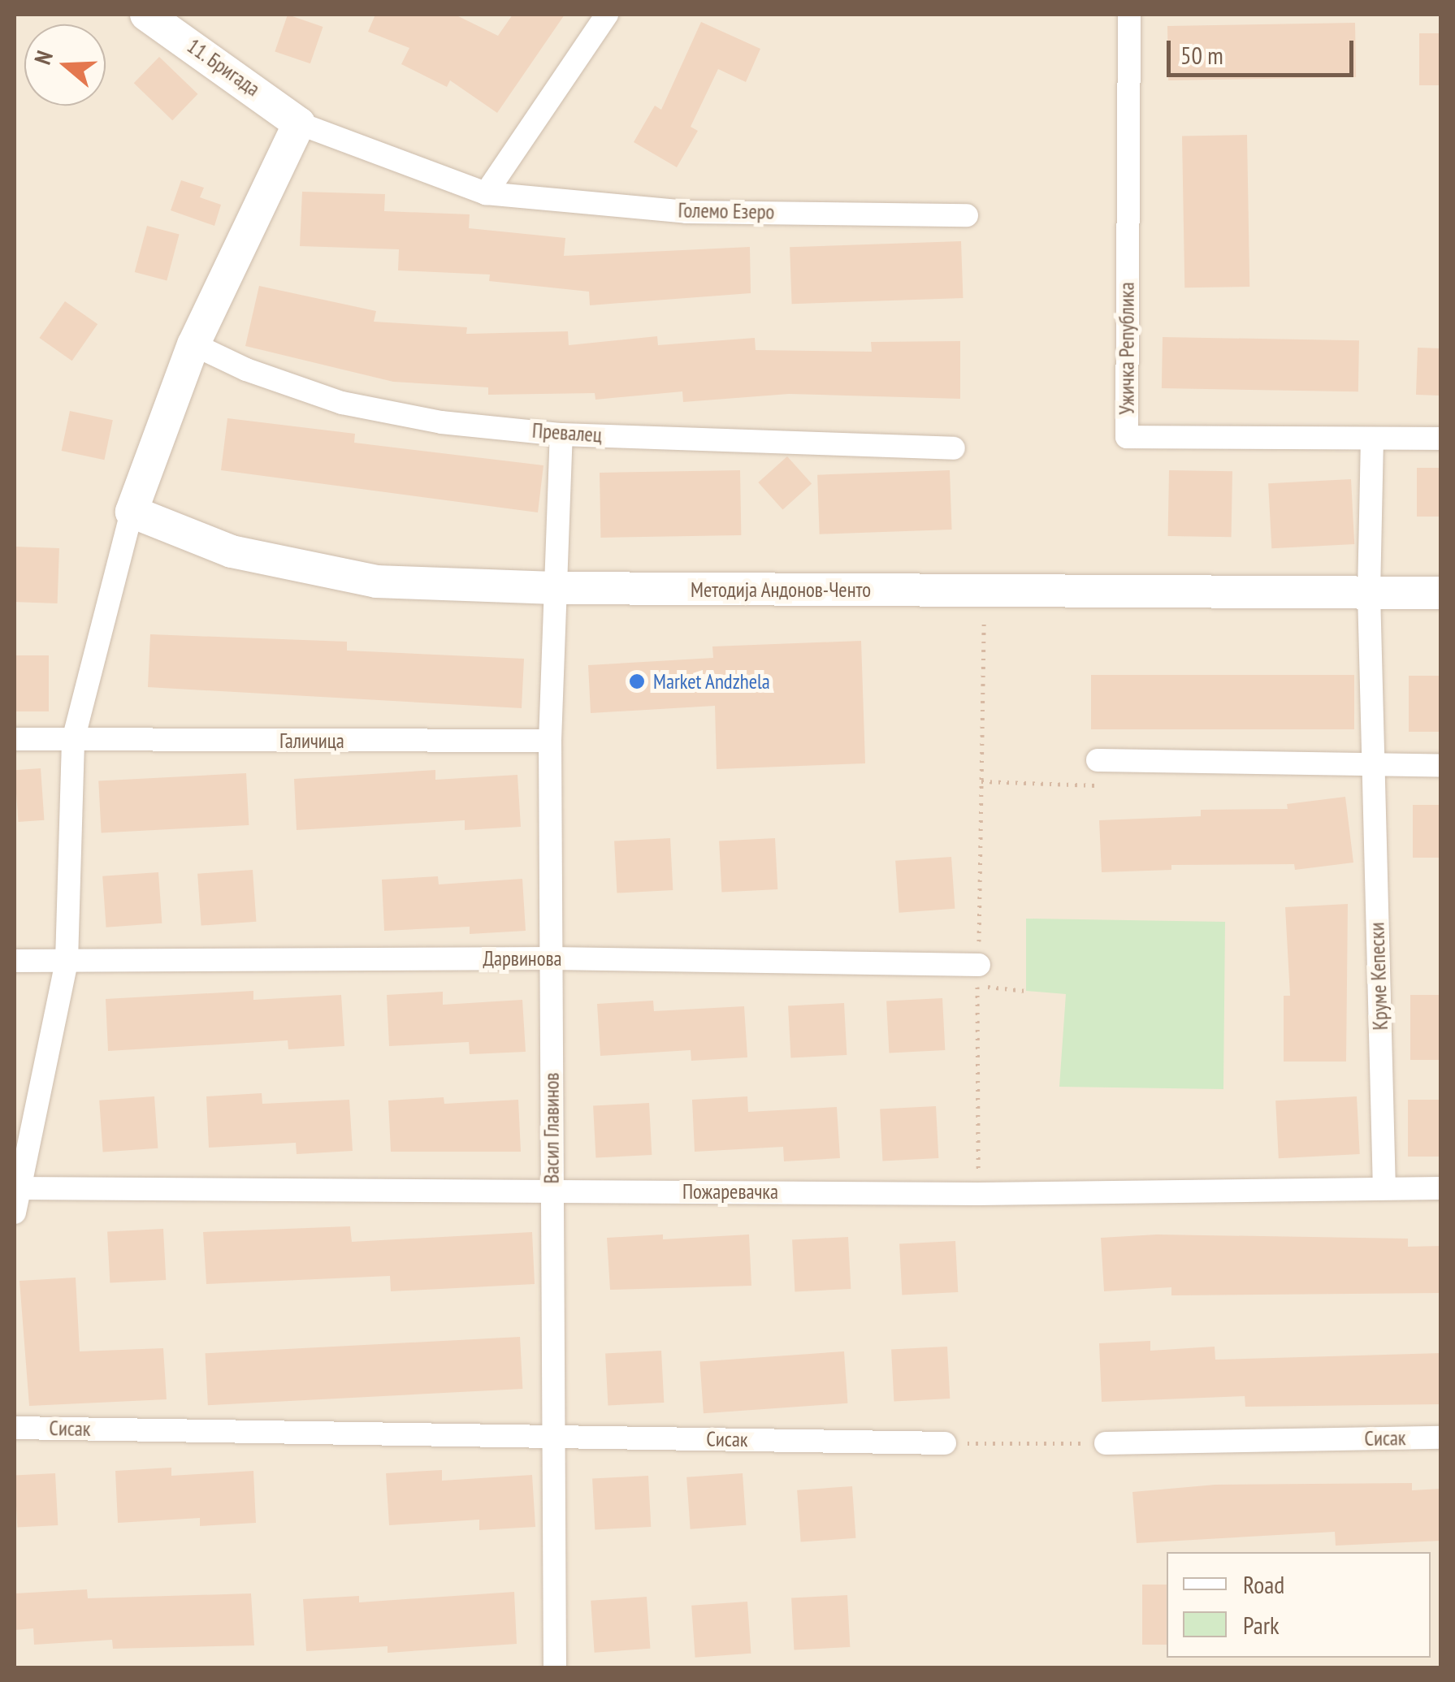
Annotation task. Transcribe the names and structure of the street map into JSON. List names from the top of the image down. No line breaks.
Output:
{"streets":{"street":["11. Бригада","Големо Езеро","Ужичка Република","Превалец","Методија Андонов-Ченто","Галичица","Дарвинова","Круме Кепески","Васил Главинов","Пожаревачка","Сисак"]},"crossings":[["11. Бригада","Големо Езеро"],["Превалец","Васил Главинов"],["Методија Андонов-Ченто","Круме Кепески"],["Методија Андонов-Ченто","Васил Главинов"],["Галичица","Васил Главинов"],["Дарвинова","Васил Главинов"],["Круме Кепески","Пожаревачка"],["Васил Главинов","Пожаревачка"],["Васил Главинов","Сисак"]],"places":["Market Andzhela"],"legend":["Road","Park"],"scale_bar":"50 m","north":"left"}
